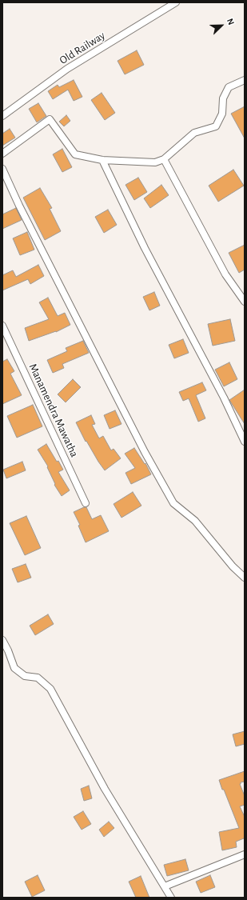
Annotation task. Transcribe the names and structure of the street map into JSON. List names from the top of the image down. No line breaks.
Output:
{"streets":{"street":["Old Railway","Manamendra Mawatha"]},"north":"top right"}
